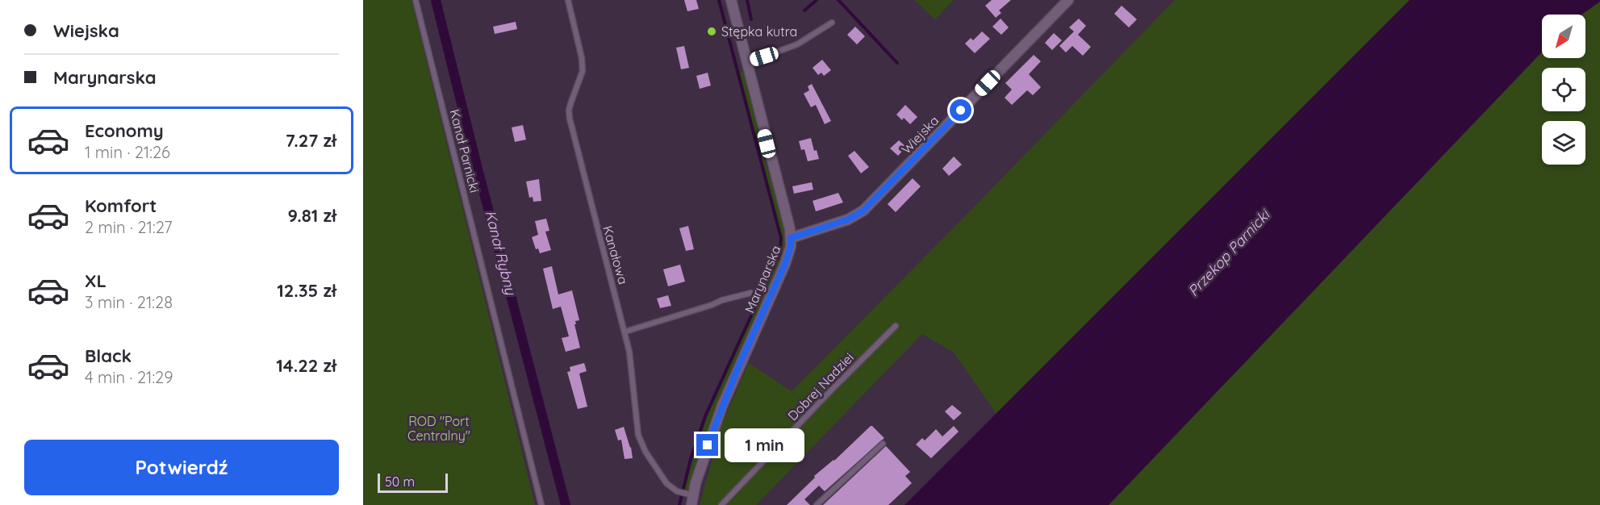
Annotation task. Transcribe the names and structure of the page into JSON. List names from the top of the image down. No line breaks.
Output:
{"streets":{"street":["Wiejska","Marynarska"],"lane":["Kanał Parnicki","Kanałowa","Dobrej Nadziei"]},"crossings":[["Wiejska","Marynarska"],["Kanałowa","Marynarska"]],"water":["Kanał Rybny","Przekop Parnicki"],"parks":["ROD \"Port Centralny\""],"places":["Stępka kutra"],"scale_bar":"50 m","north":"bottom left","page":{"banner":["Wiejska","Marynarska"],"list":[{"name":"Economy","note":"1 min · 21:26","value":"7.27 zł"},{"name":"Komfort","note":"2 min · 21:27","value":"9.81 zł"},{"name":"XL","note":"3 min · 21:28","value":"12.35 zł"},{"name":"Black","note":"4 min · 21:29","value":"14.22 zł"}],"bubble":"1 min","buttons":"Potwierdź","scale":"50 m"}}
